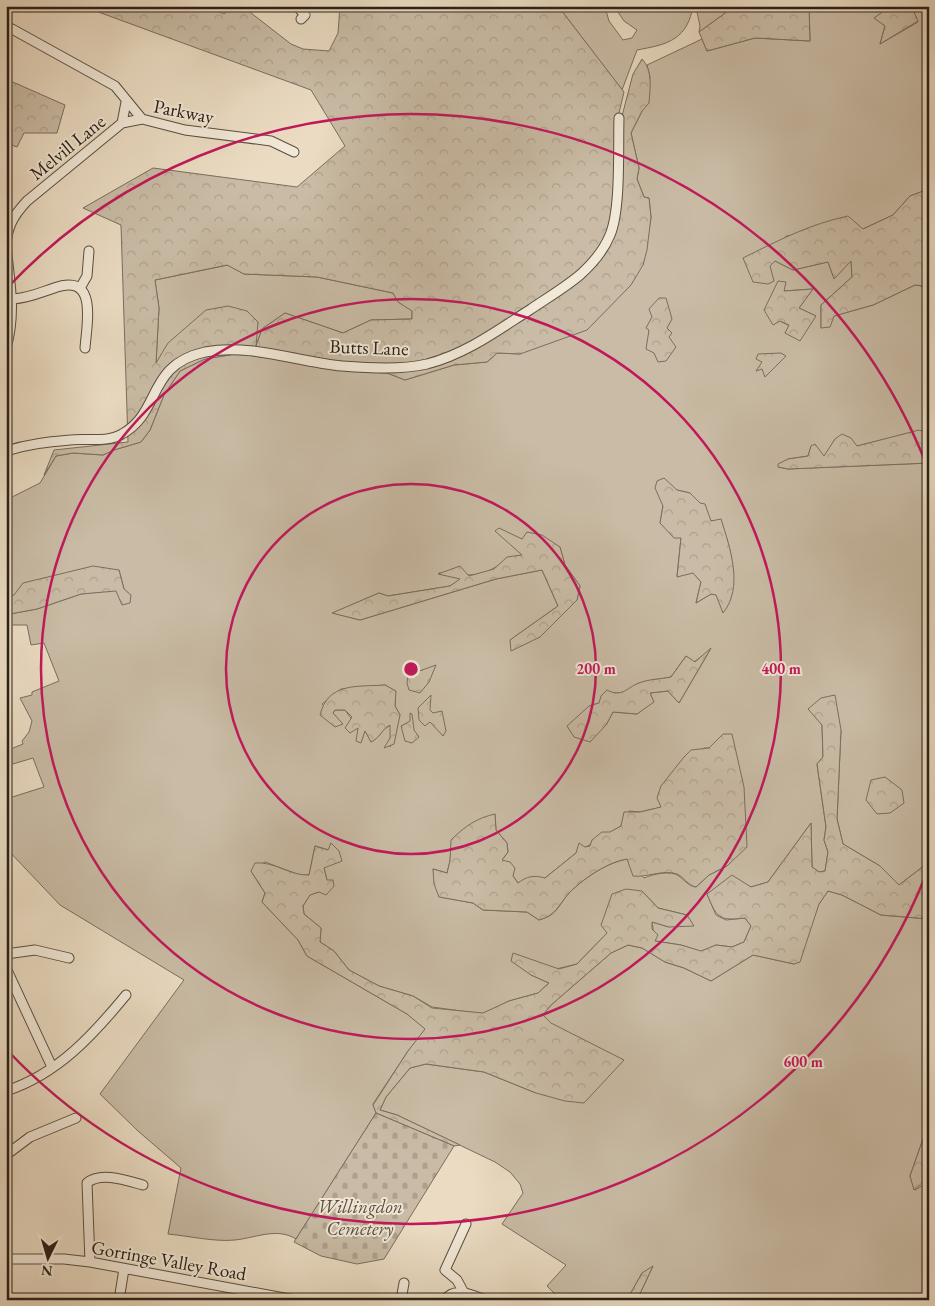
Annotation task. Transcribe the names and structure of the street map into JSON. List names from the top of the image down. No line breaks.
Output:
{"streets":{"street":["Parkway","Melvill Lane","Butts Lane","Gorringe Valley Road"]},"parks":["Willingdon Cemetery"],"north":"bottom","rings":["200 m","400 m","600 m"]}
